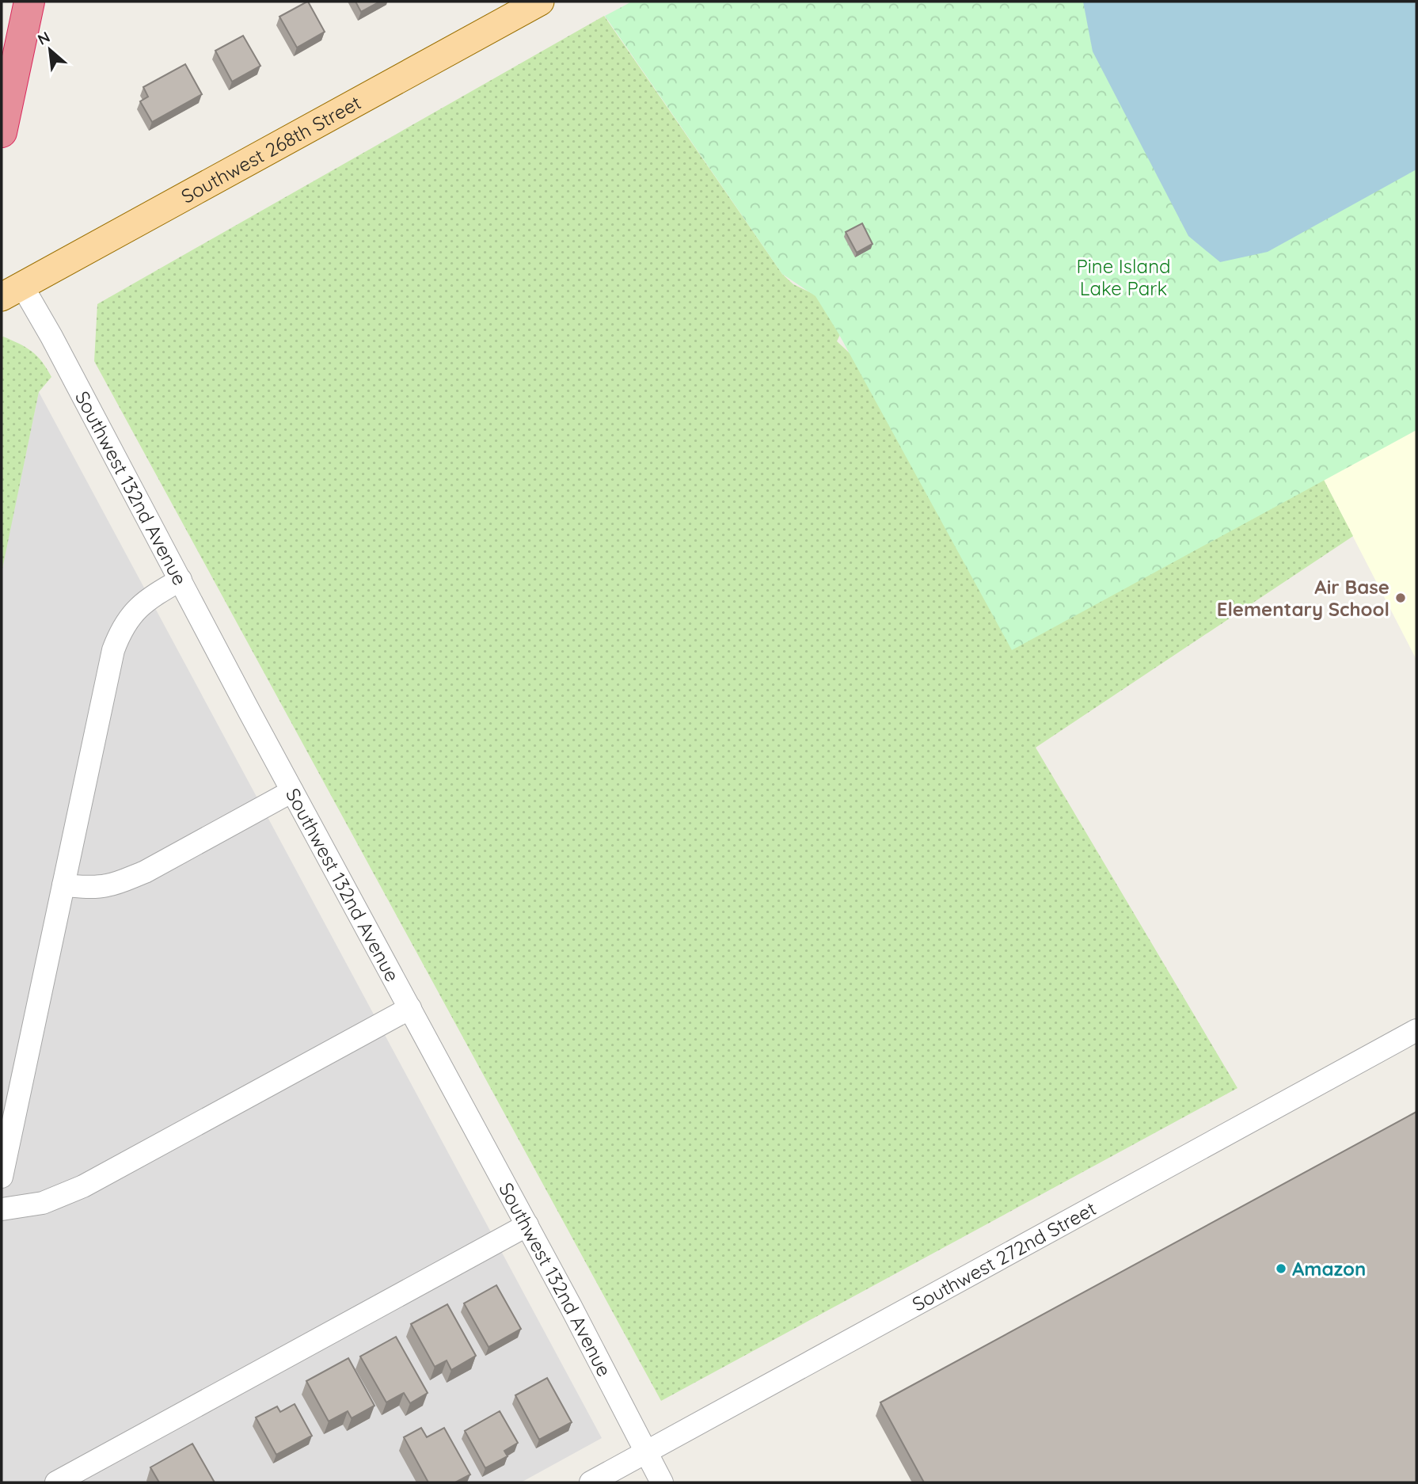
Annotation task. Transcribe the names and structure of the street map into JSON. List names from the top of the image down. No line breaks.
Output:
{"streets":{"main road":["Southwest 268th Street"],"street":["Southwest 132nd Avenue","Southwest 272nd Street"]},"crossings":[["Southwest 268th Street","Southwest 132nd Avenue"],["Southwest 132nd Avenue","Southwest 272nd Street"]],"parks":["Pine Island Lake Park"],"places":["Air Base Elementary School","Amazon"],"north":"top left"}
